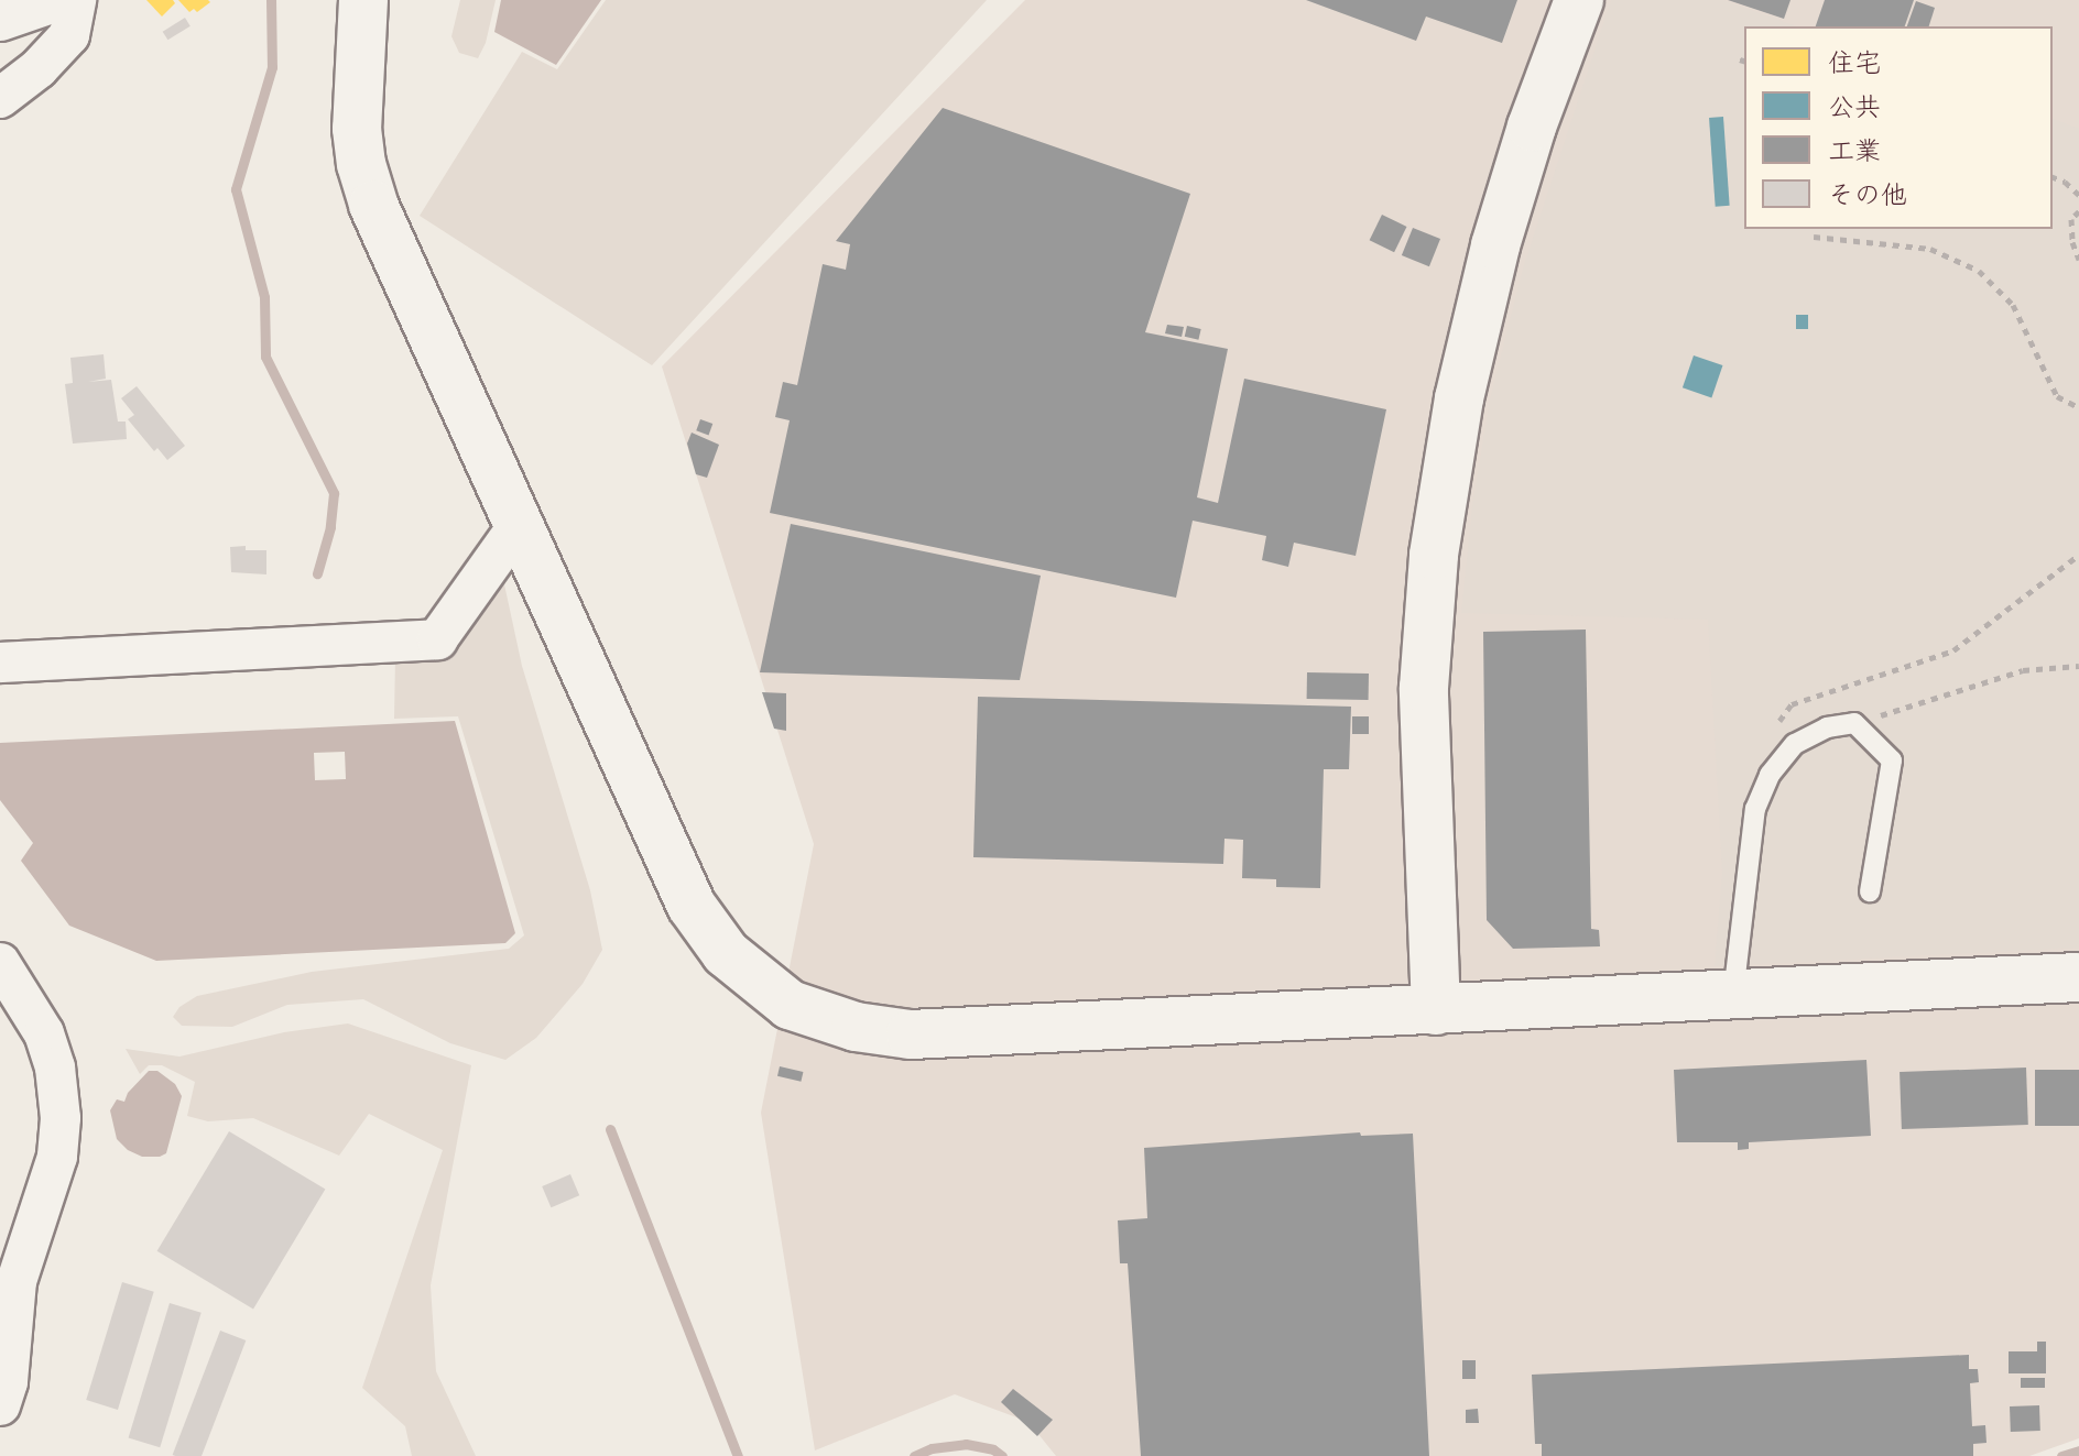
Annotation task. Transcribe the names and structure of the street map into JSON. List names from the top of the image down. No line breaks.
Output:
{"legend":["住宅","公共","工業","その他"]}
